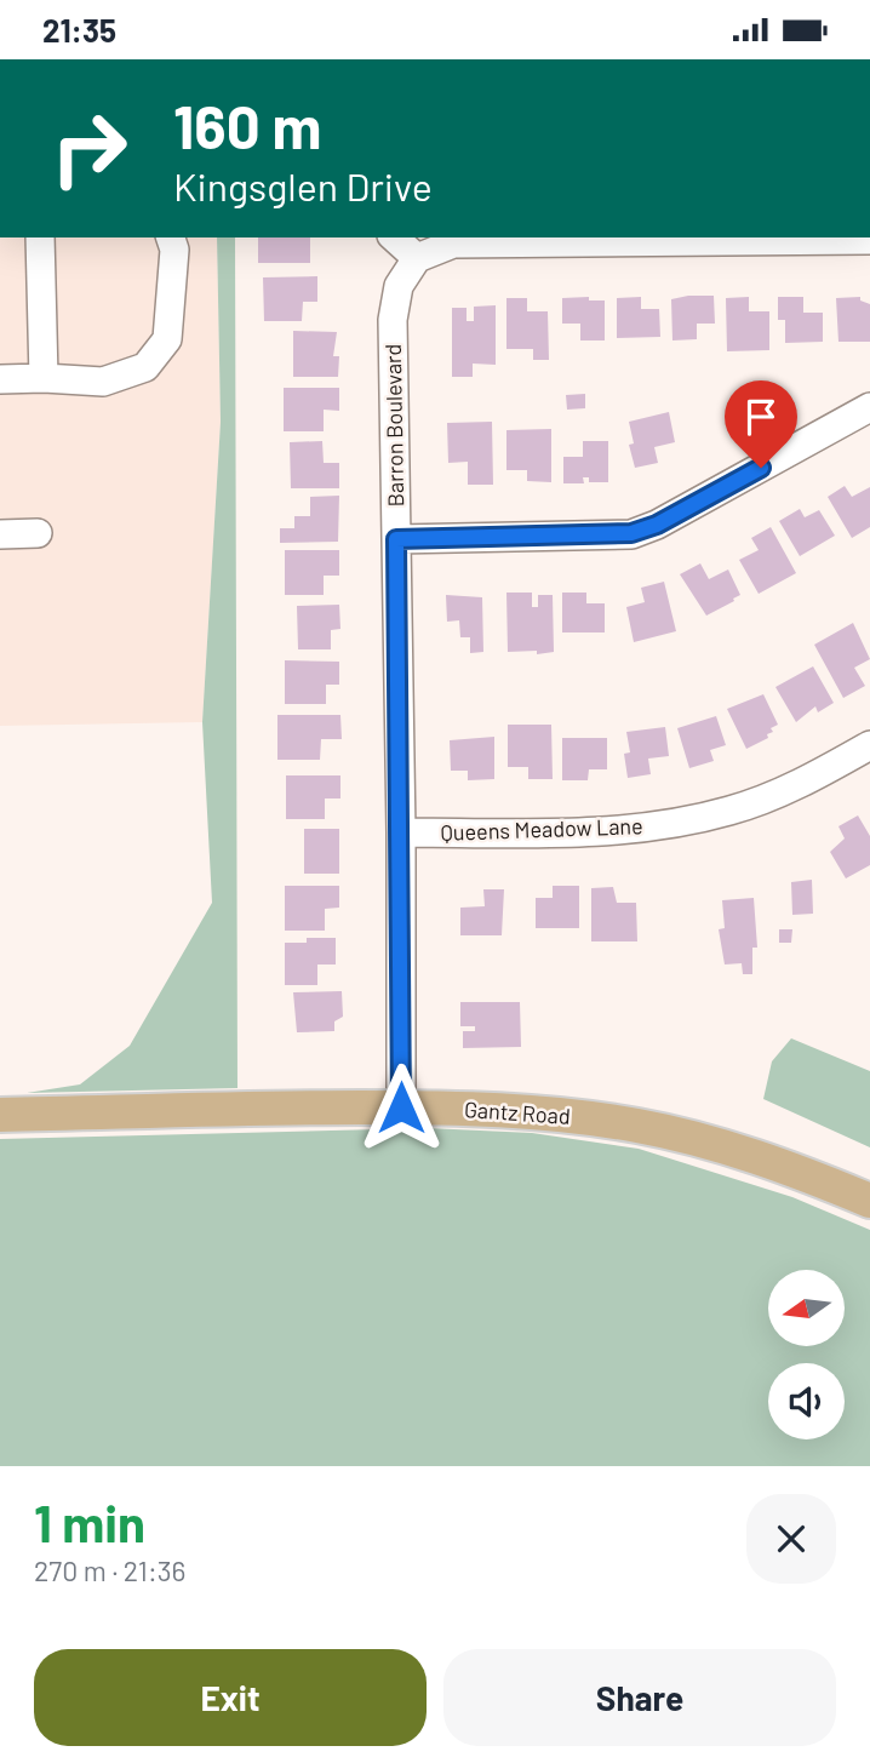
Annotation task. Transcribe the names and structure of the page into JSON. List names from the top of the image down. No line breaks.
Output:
{"streets":{"main road":["Gantz Road"],"street":["Barron Boulevard","Queens Meadow Lane"]},"crossings":[["Barron Boulevard","Queens Meadow Lane"],["Barron Boulevard","Gantz Road"]],"north":"left","page":{"status":"21:35","turn":["160 m","Kingsglen Drive"],"heading":["1 min","270 m · 21:36"],"buttons":["Exit","Share"]}}
